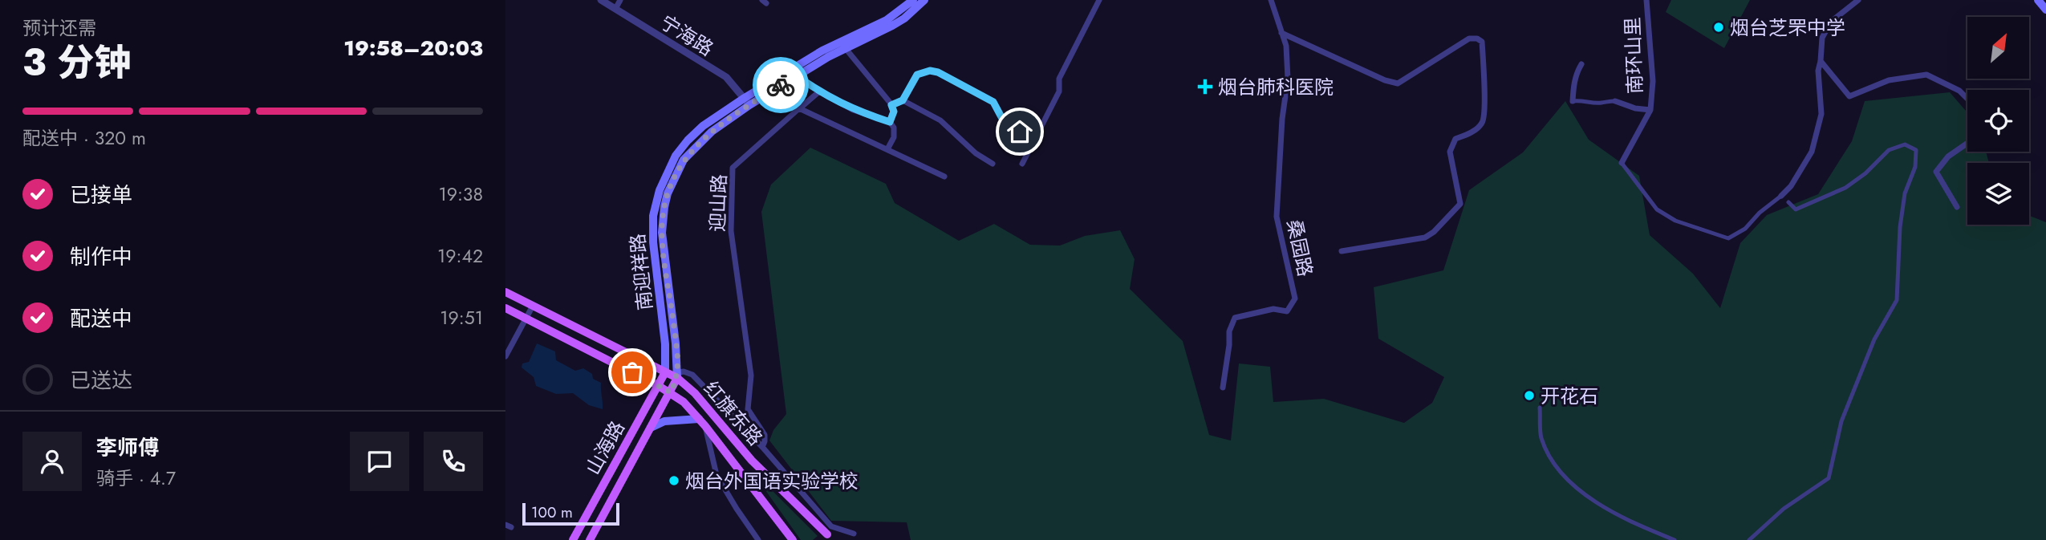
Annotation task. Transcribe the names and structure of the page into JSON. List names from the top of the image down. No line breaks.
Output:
{"streets":{"main road":["南迎祥路","红旗东路","山海路"],"street":["宁海路","南环山里","迎山路","桑园路"]},"crossings":[["宁海路","南迎祥路"],["南迎祥路","红旗东路"],["南迎祥路","山海路"],["红旗东路","山海路"]],"places":{"other":["烟台芝罘中学","开花石","烟台外国语实验学校"],"health":["烟台肺科医院"]},"scale_bar":"100 m","north":"top right","page":{"heading":["3 分钟","预计还需","19:58–20:03"],"panel":["李师傅","骑手 · 4.7"],"bar":"配送中 · 320 m","list":[["已接单","19:38"],["制作中","19:42"],["配送中","19:51"],"已送达"],"scale":"100 m"}}
